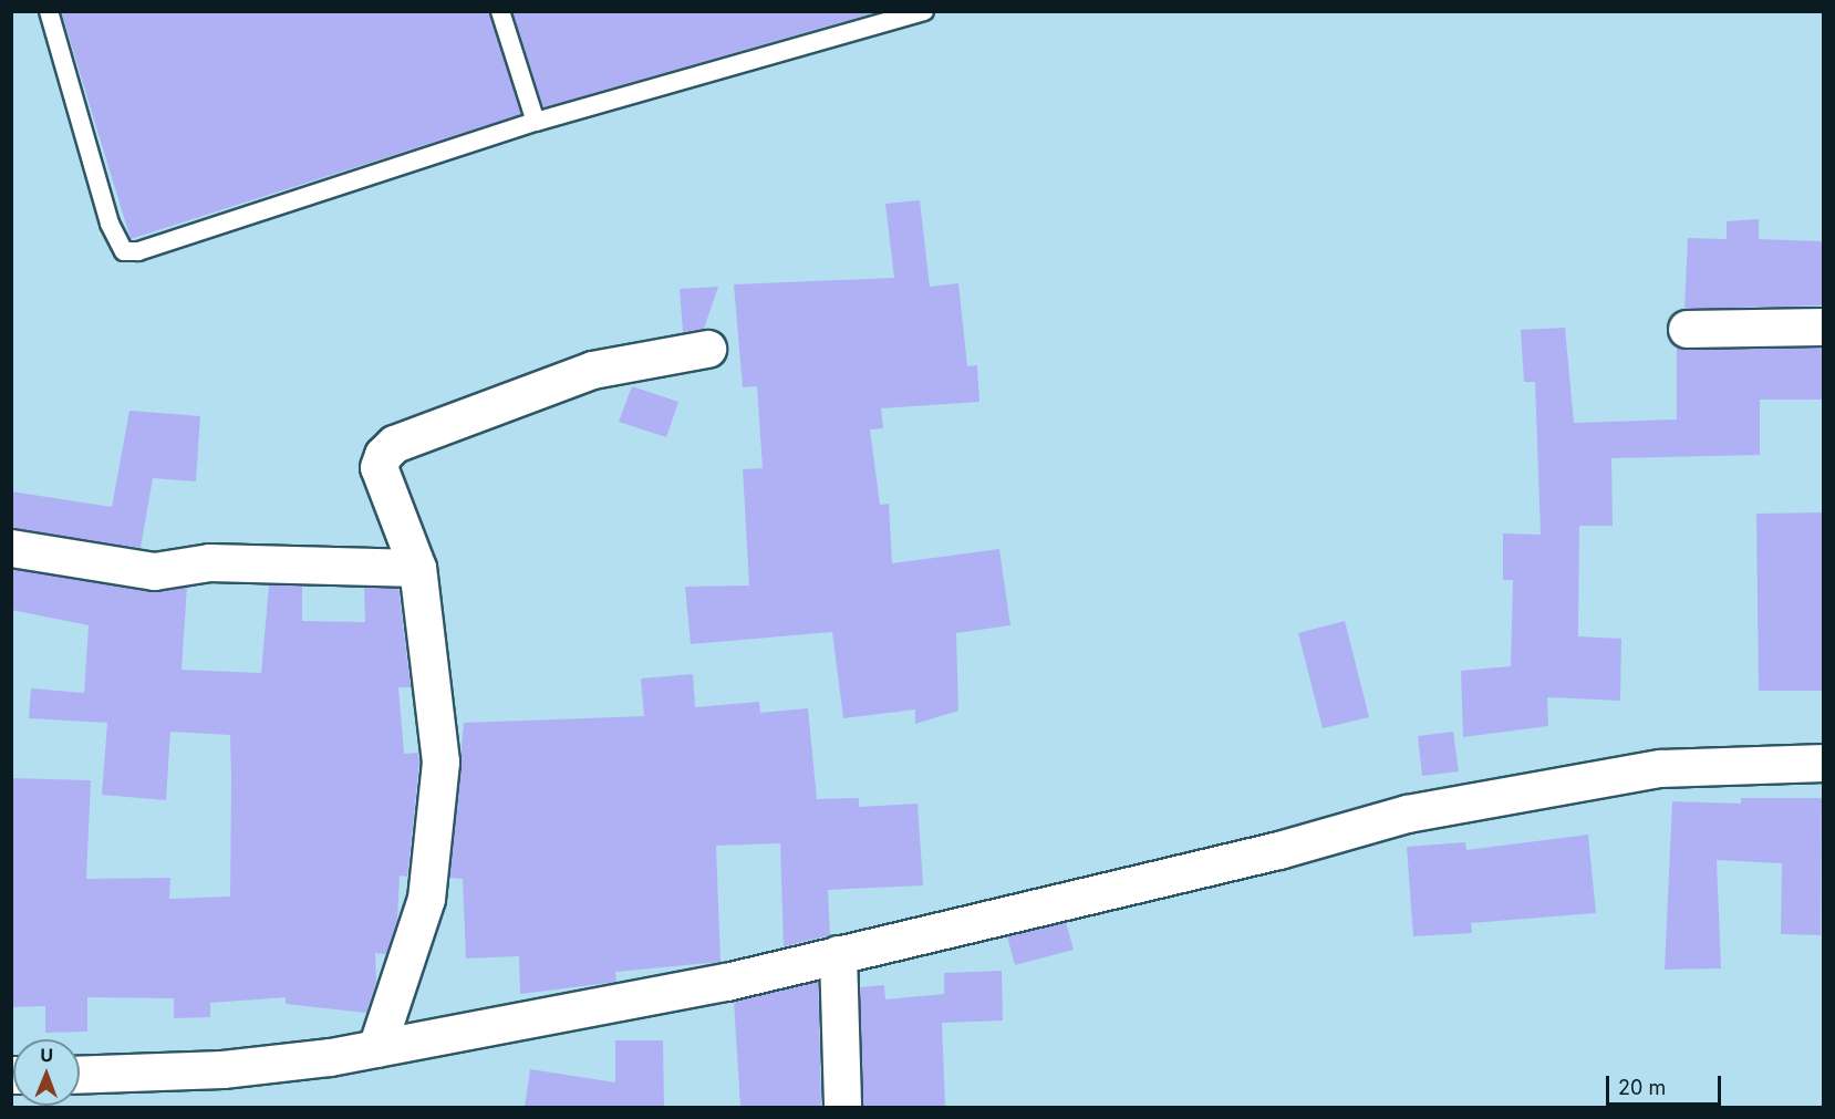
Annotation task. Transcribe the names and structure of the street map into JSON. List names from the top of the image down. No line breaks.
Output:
{"scale_bar":"20 m","north":"top"}
